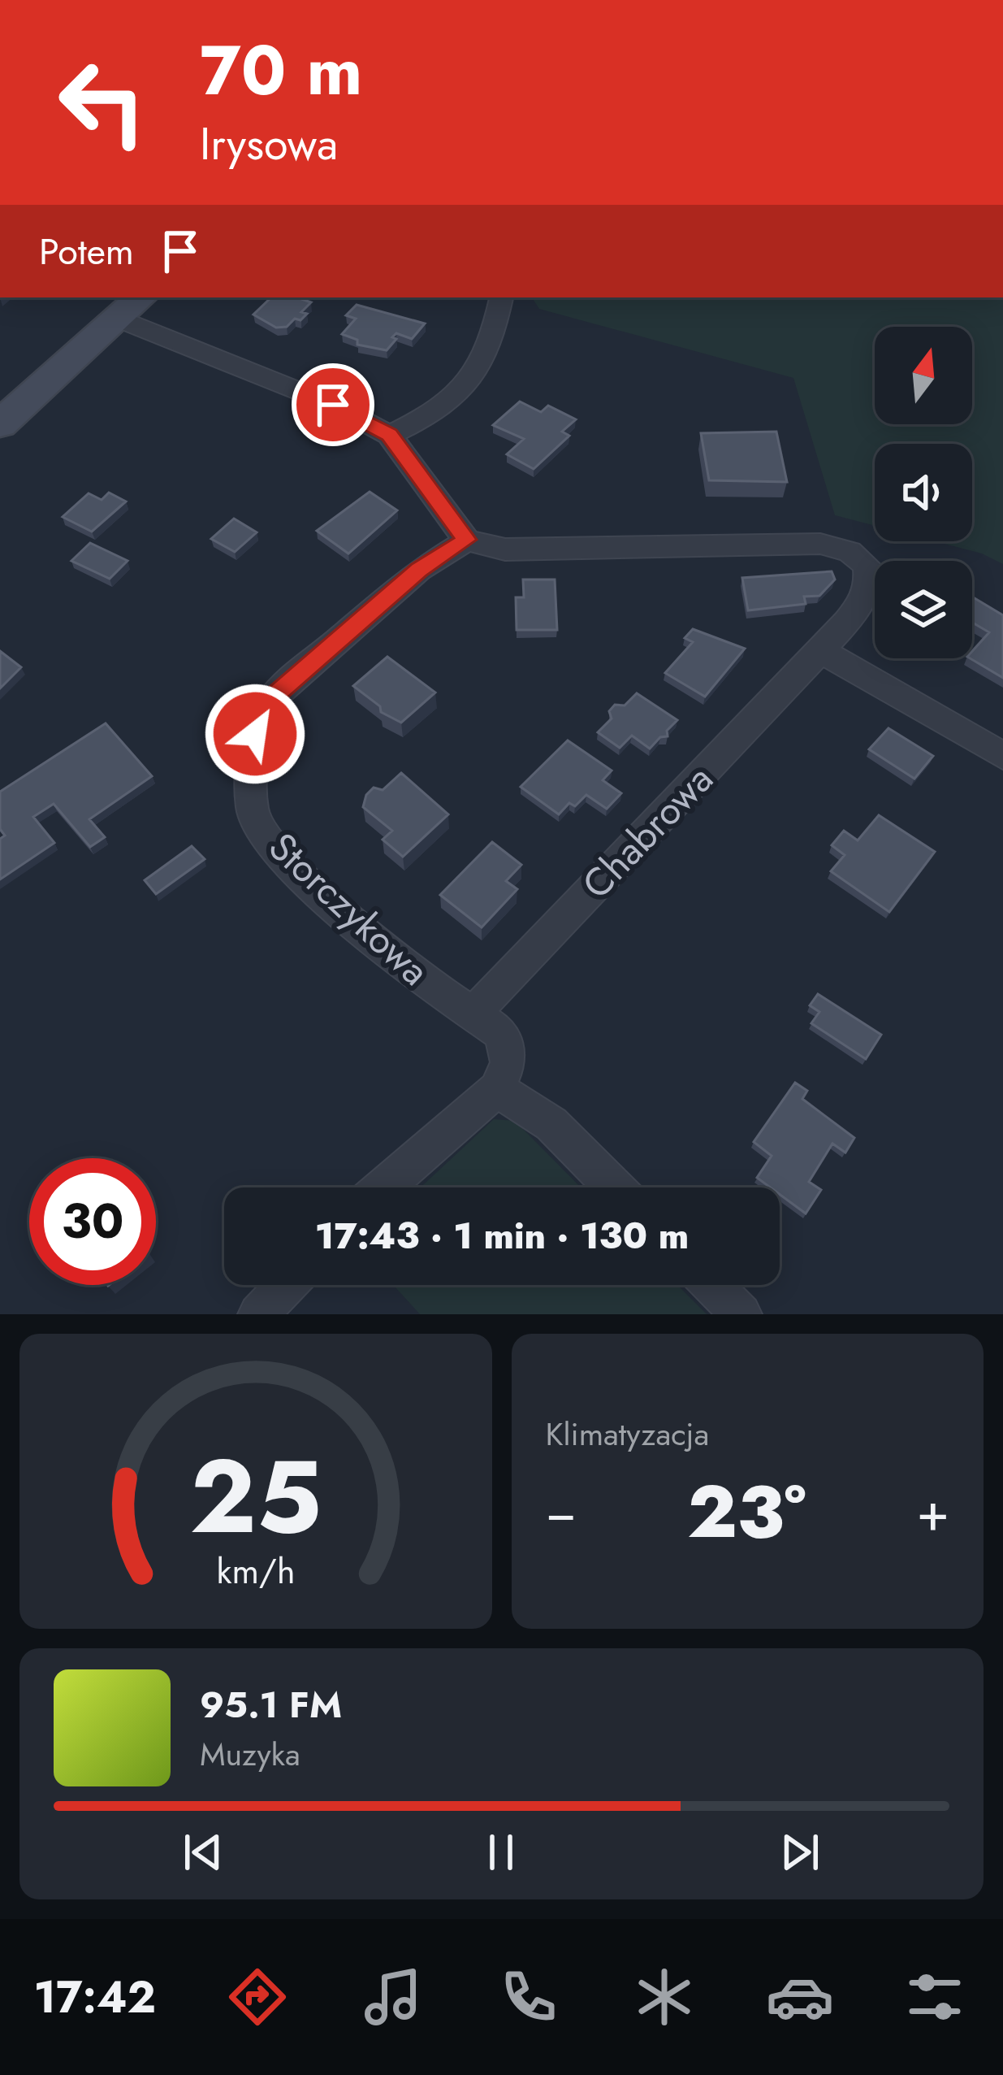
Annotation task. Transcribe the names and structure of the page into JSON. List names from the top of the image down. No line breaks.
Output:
{"streets":{"street":["Chabrowa","Storczykowa"]},"crossings":[["Chabrowa","Storczykowa"]],"north":"top","page":{"turn":["70 m","Irysowa"],"then":"Potem","limit":"30","trip":"17:43 · 1 min · 130 m","tile":"Klimatyzacja","heat":["−","23°","+"],"song":["95.1 FM","Muzyka"],"tabs":"17:42","gauge":["25","km/h"]}}
